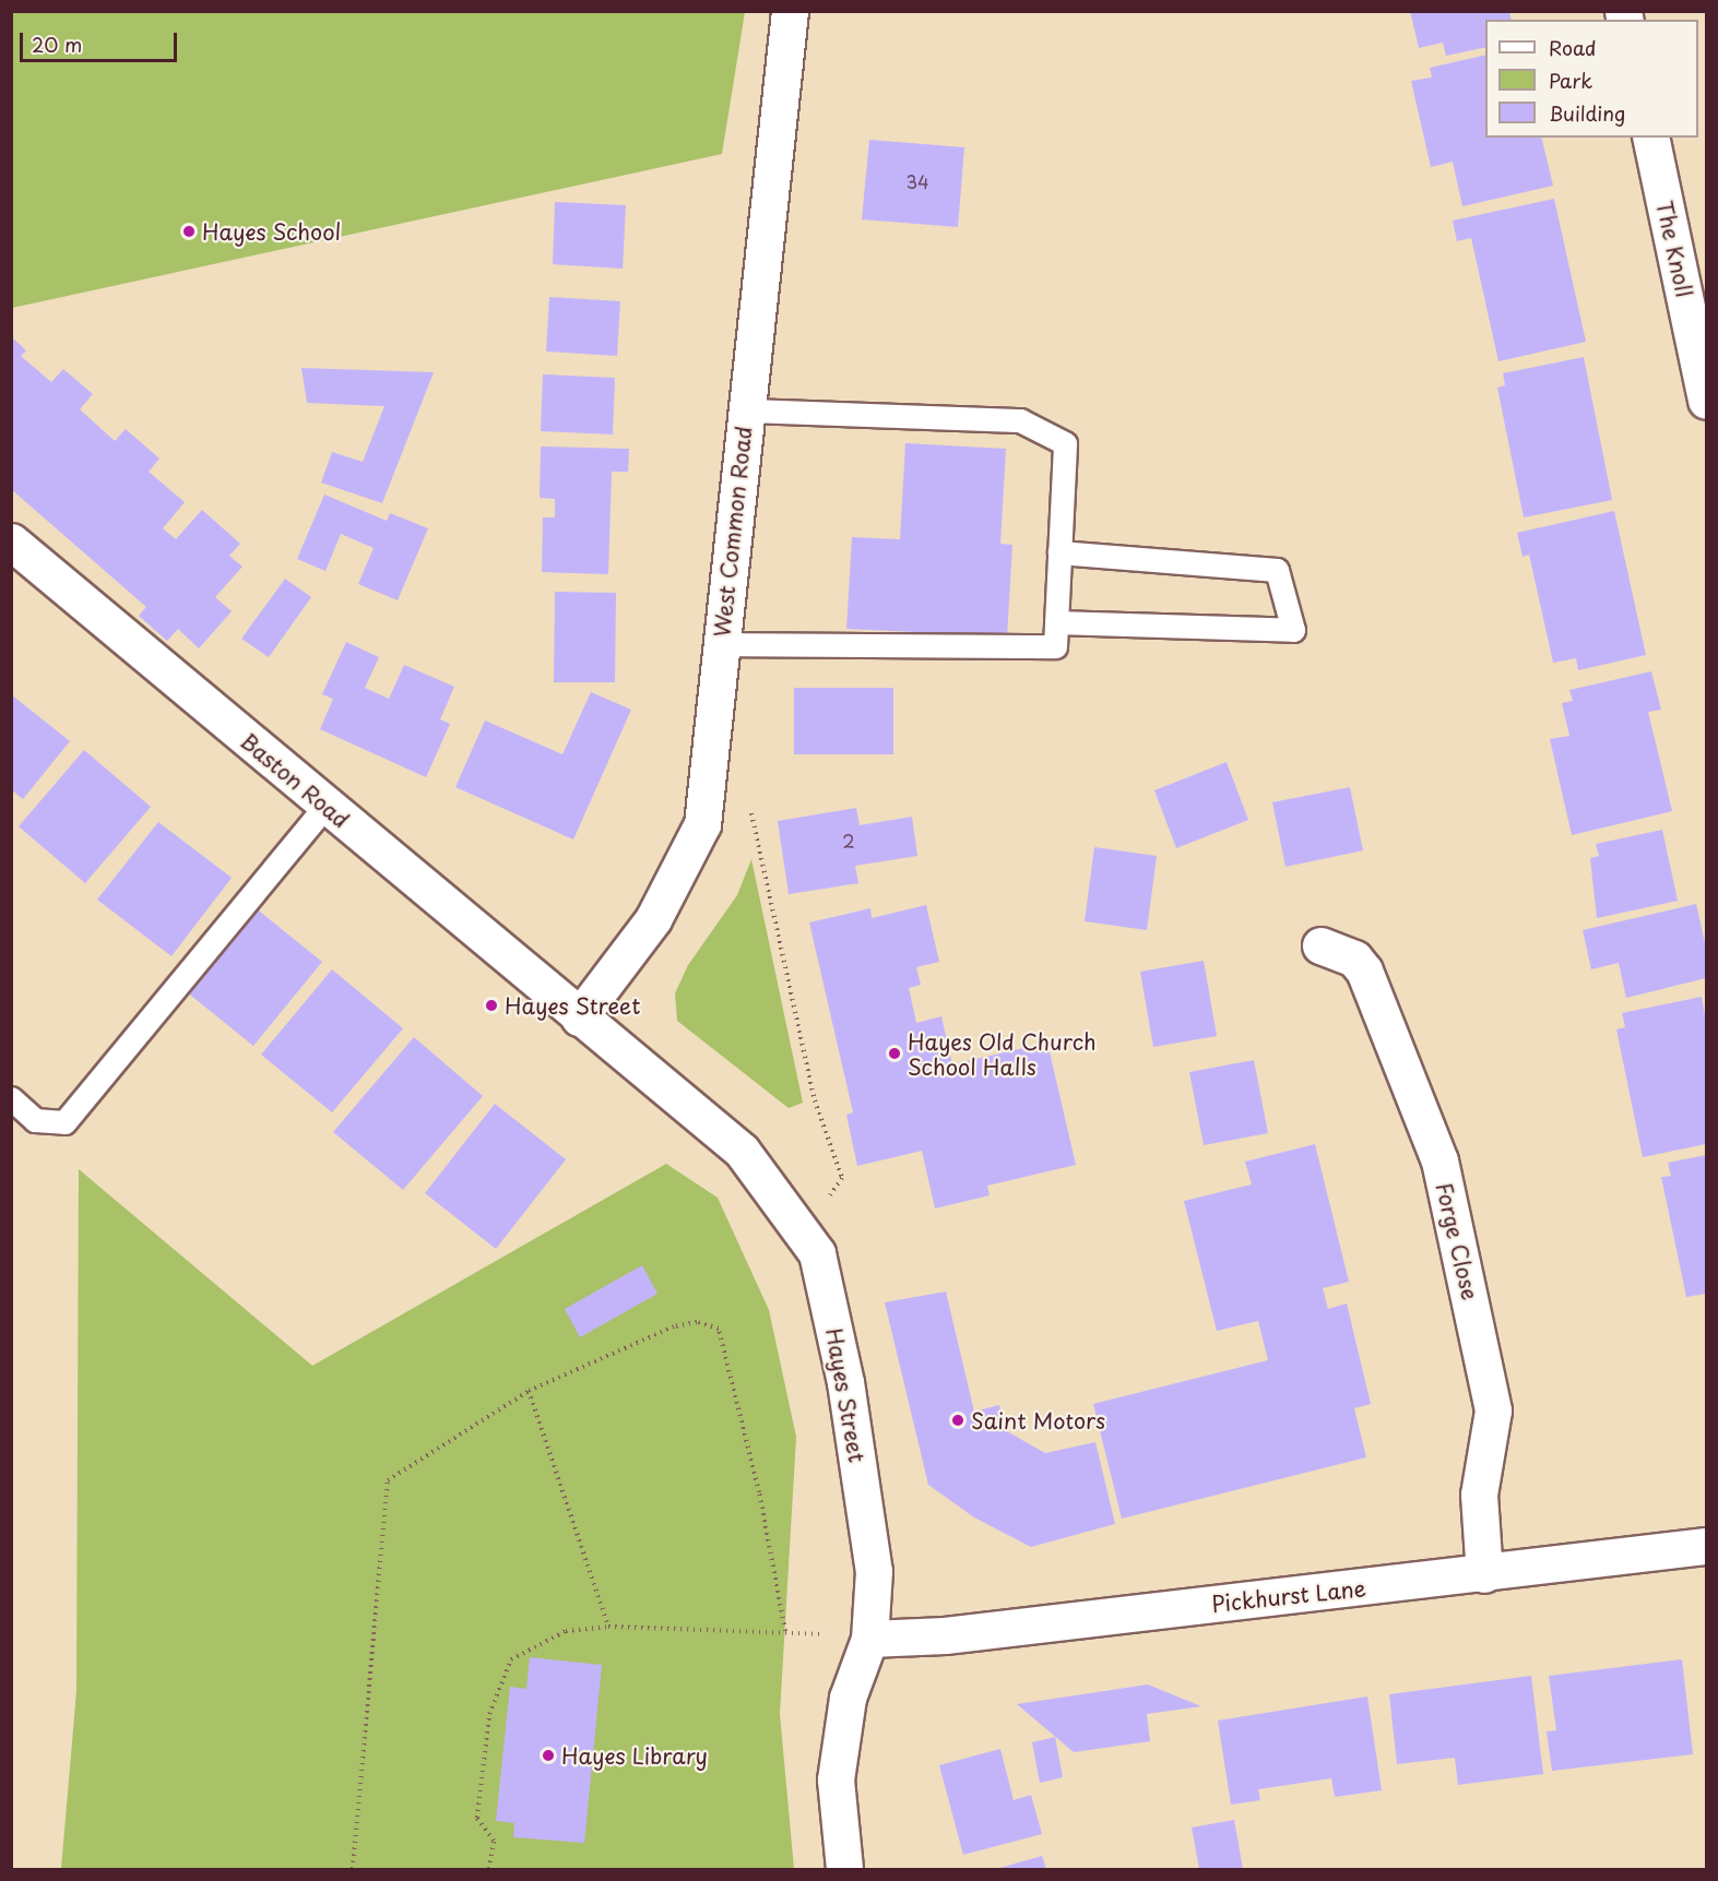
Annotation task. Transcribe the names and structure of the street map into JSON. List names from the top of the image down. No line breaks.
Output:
{"streets":{"main road":["The Knoll","West Common Road","Baston Road","Forge Close","Hayes Street","Pickhurst Lane"]},"crossings":[["West Common Road","Baston Road"],["West Common Road","Hayes Street"],["Baston Road","Hayes Street"],["Forge Close","Pickhurst Lane"],["Hayes Street","Pickhurst Lane"]],"places":["Hayes School","Hayes Street","Hayes Old Church School Halls","Saint Motors","Hayes Library"],"house_numbers":["34","2"],"legend":["Road","Park","Building"],"scale_bar":"20 m"}
